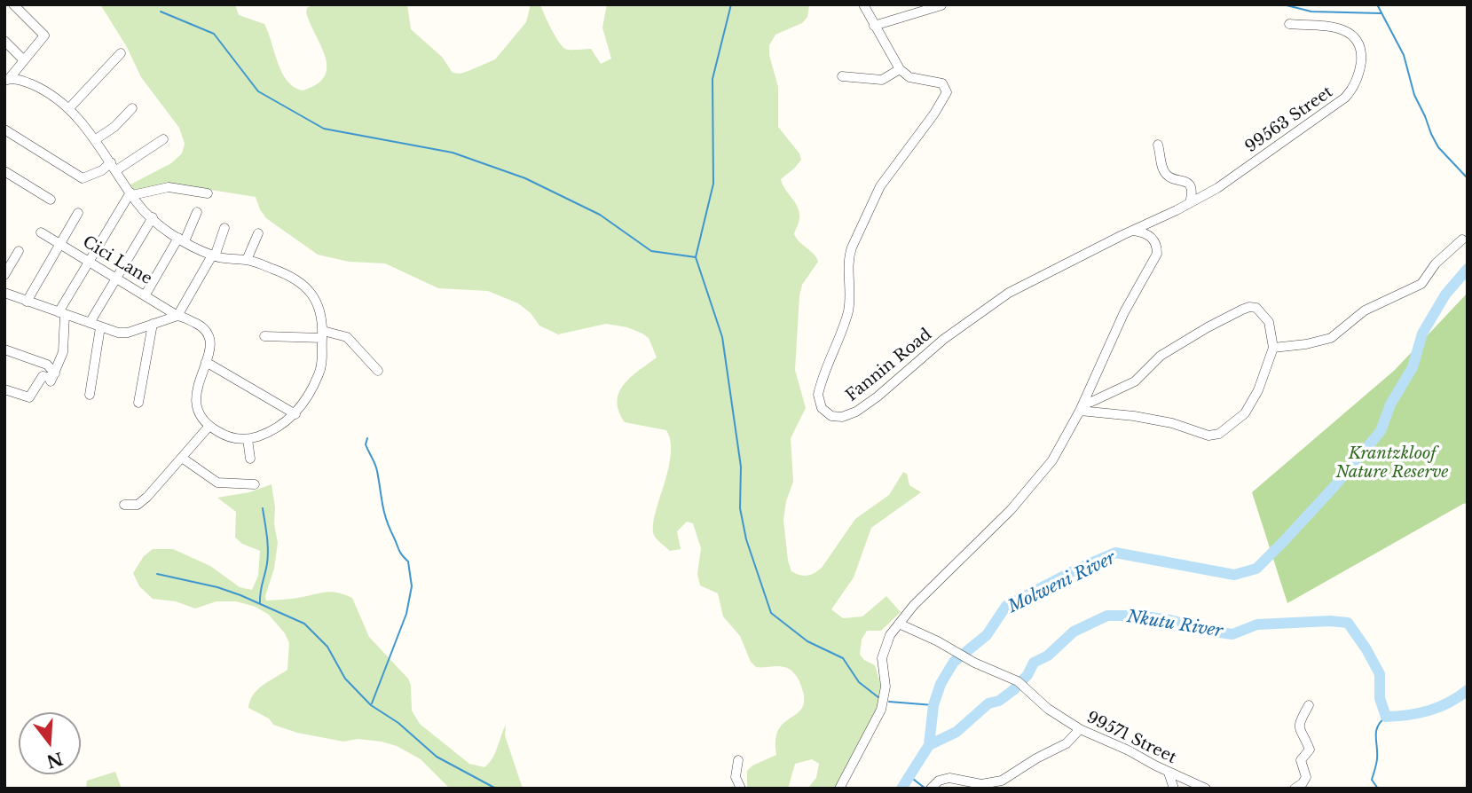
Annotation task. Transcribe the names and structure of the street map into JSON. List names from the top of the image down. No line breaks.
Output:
{"streets":{"street":["99563 Street","Cici Lane","Fannin Road","99571 Street"]},"crossings":[["99563 Street","Fannin Road"]],"water":["Molweni River","Nkutu River"],"parks":["Krantzkloof Nature Reserve"],"north":"bottom"}
